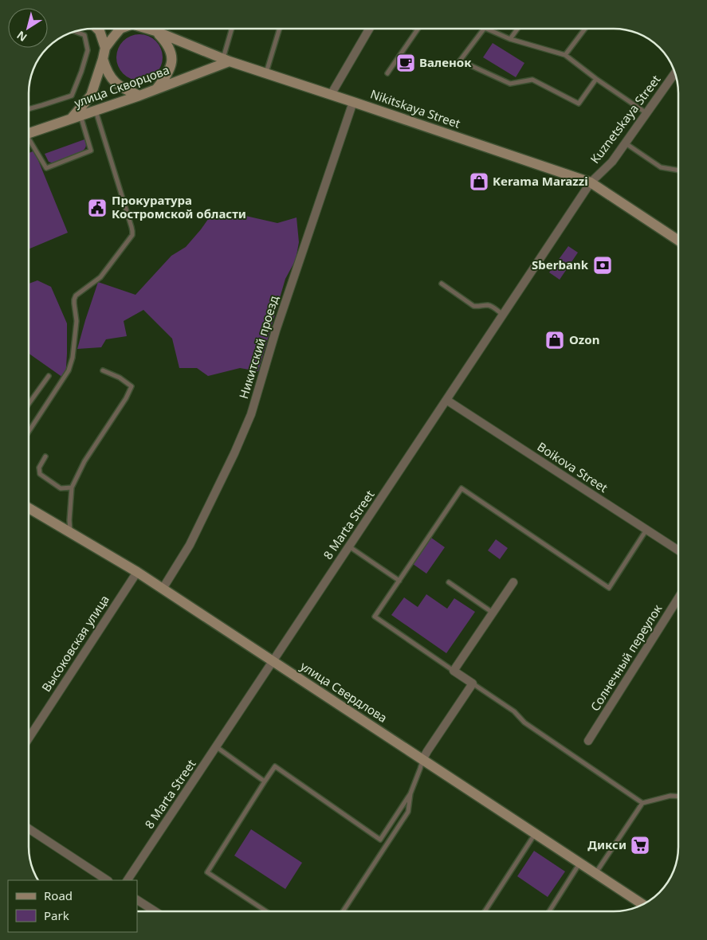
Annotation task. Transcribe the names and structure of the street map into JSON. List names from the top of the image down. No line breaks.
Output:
{"streets":{"street":["улица Скворцова","Nikitskaya Street","Kuznetskaya Street","Никитский проезд","Boikova Street","8 Marta Street","Высоковская улица","Солнечный переулок","улица Свердлова"]},"crossings":[["улица Скворцова","Nikitskaya Street"],["Nikitskaya Street","Kuznetskaya Street"],["Nikitskaya Street","Никитский проезд"],["Nikitskaya Street","8 Marta Street"],["Kuznetskaya Street","8 Marta Street"],["Никитский проезд","улица Свердлова"],["Boikova Street","8 Marta Street"],["8 Marta Street","улица Свердлова"],["Высоковская улица","улица Свердлова"]],"places":{"cafe":["Валенок"],"shop":["Kerama Marazzi","Ozon"],"public building":["Прокуратура Костромской области"],"bank":["Sberbank"],"supermarket":["Дикси"]},"legend":["Road","Park"],"north":"bottom left"}
